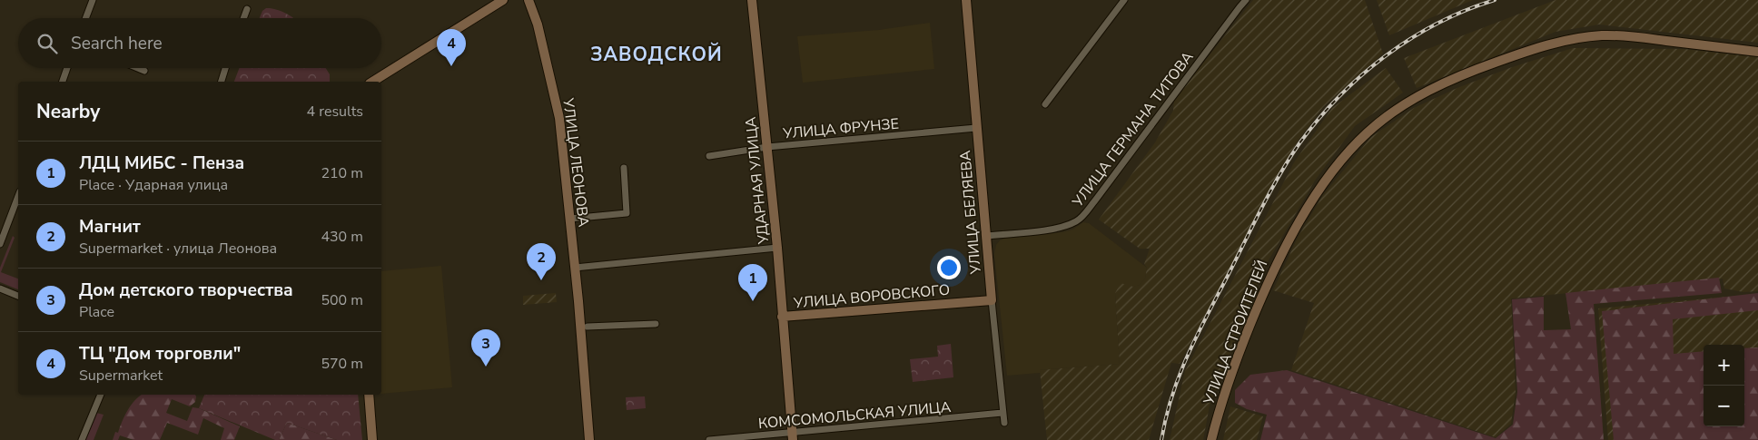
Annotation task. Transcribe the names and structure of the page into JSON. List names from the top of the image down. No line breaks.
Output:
{"streets":{"main road":["УЛИЦА ЛЕОНОВА","УДАРНАЯ УЛИЦА","УЛИЦА БЕЛЯЕВА","УЛИЦА ВОРОВСКОГО","УЛИЦА СТРОИТЕЛЕЙ"],"street":["УЛИЦА ФРУНЗЕ","УЛИЦА ГЕРМАНА ТИТОВА","КОМСОМОЛЬСКАЯ УЛИЦА"]},"crossings":[["УЛИЦА ФРУНЗЕ","УДАРНАЯ УЛИЦА"],["УЛИЦА ФРУНЗЕ","УЛИЦА БЕЛЯЕВА"],["УЛИЦА ГЕРМАНА ТИТОВА","УЛИЦА БЕЛЯЕВА"],["УДАРНАЯ УЛИЦА","УЛИЦА ВОРОВСКОГО"],["УДАРНАЯ УЛИЦА","КОМСОМОЛЬСКАЯ УЛИЦА"],["УЛИЦА БЕЛЯЕВА","УЛИЦА ВОРОВСКОГО"],["УЛИЦА БЕЛЯЕВА","КОМСОМОЛЬСКАЯ УЛИЦА"]],"districts":["ЗАВОДСКОЙ"],"page":{"search":"Search here","pins":["4","2","1","3"],"heading":["Nearby","4 results"],"list":[{"mark":"1","name":"ЛДЦ МИБС - Пенза","note":"Place · Ударная улица","value":"210 m"},{"mark":"2","name":"Магнит","note":"Supermarket · улица Леонова","value":"430 m"},{"mark":"3","name":"Дом детского творчества","note":"Place","value":"500 m"},{"mark":"4","name":"ТЦ \"Дом торговли\"","note":"Supermarket","value":"570 m"}],"map_buttons":["+","−"]}}
